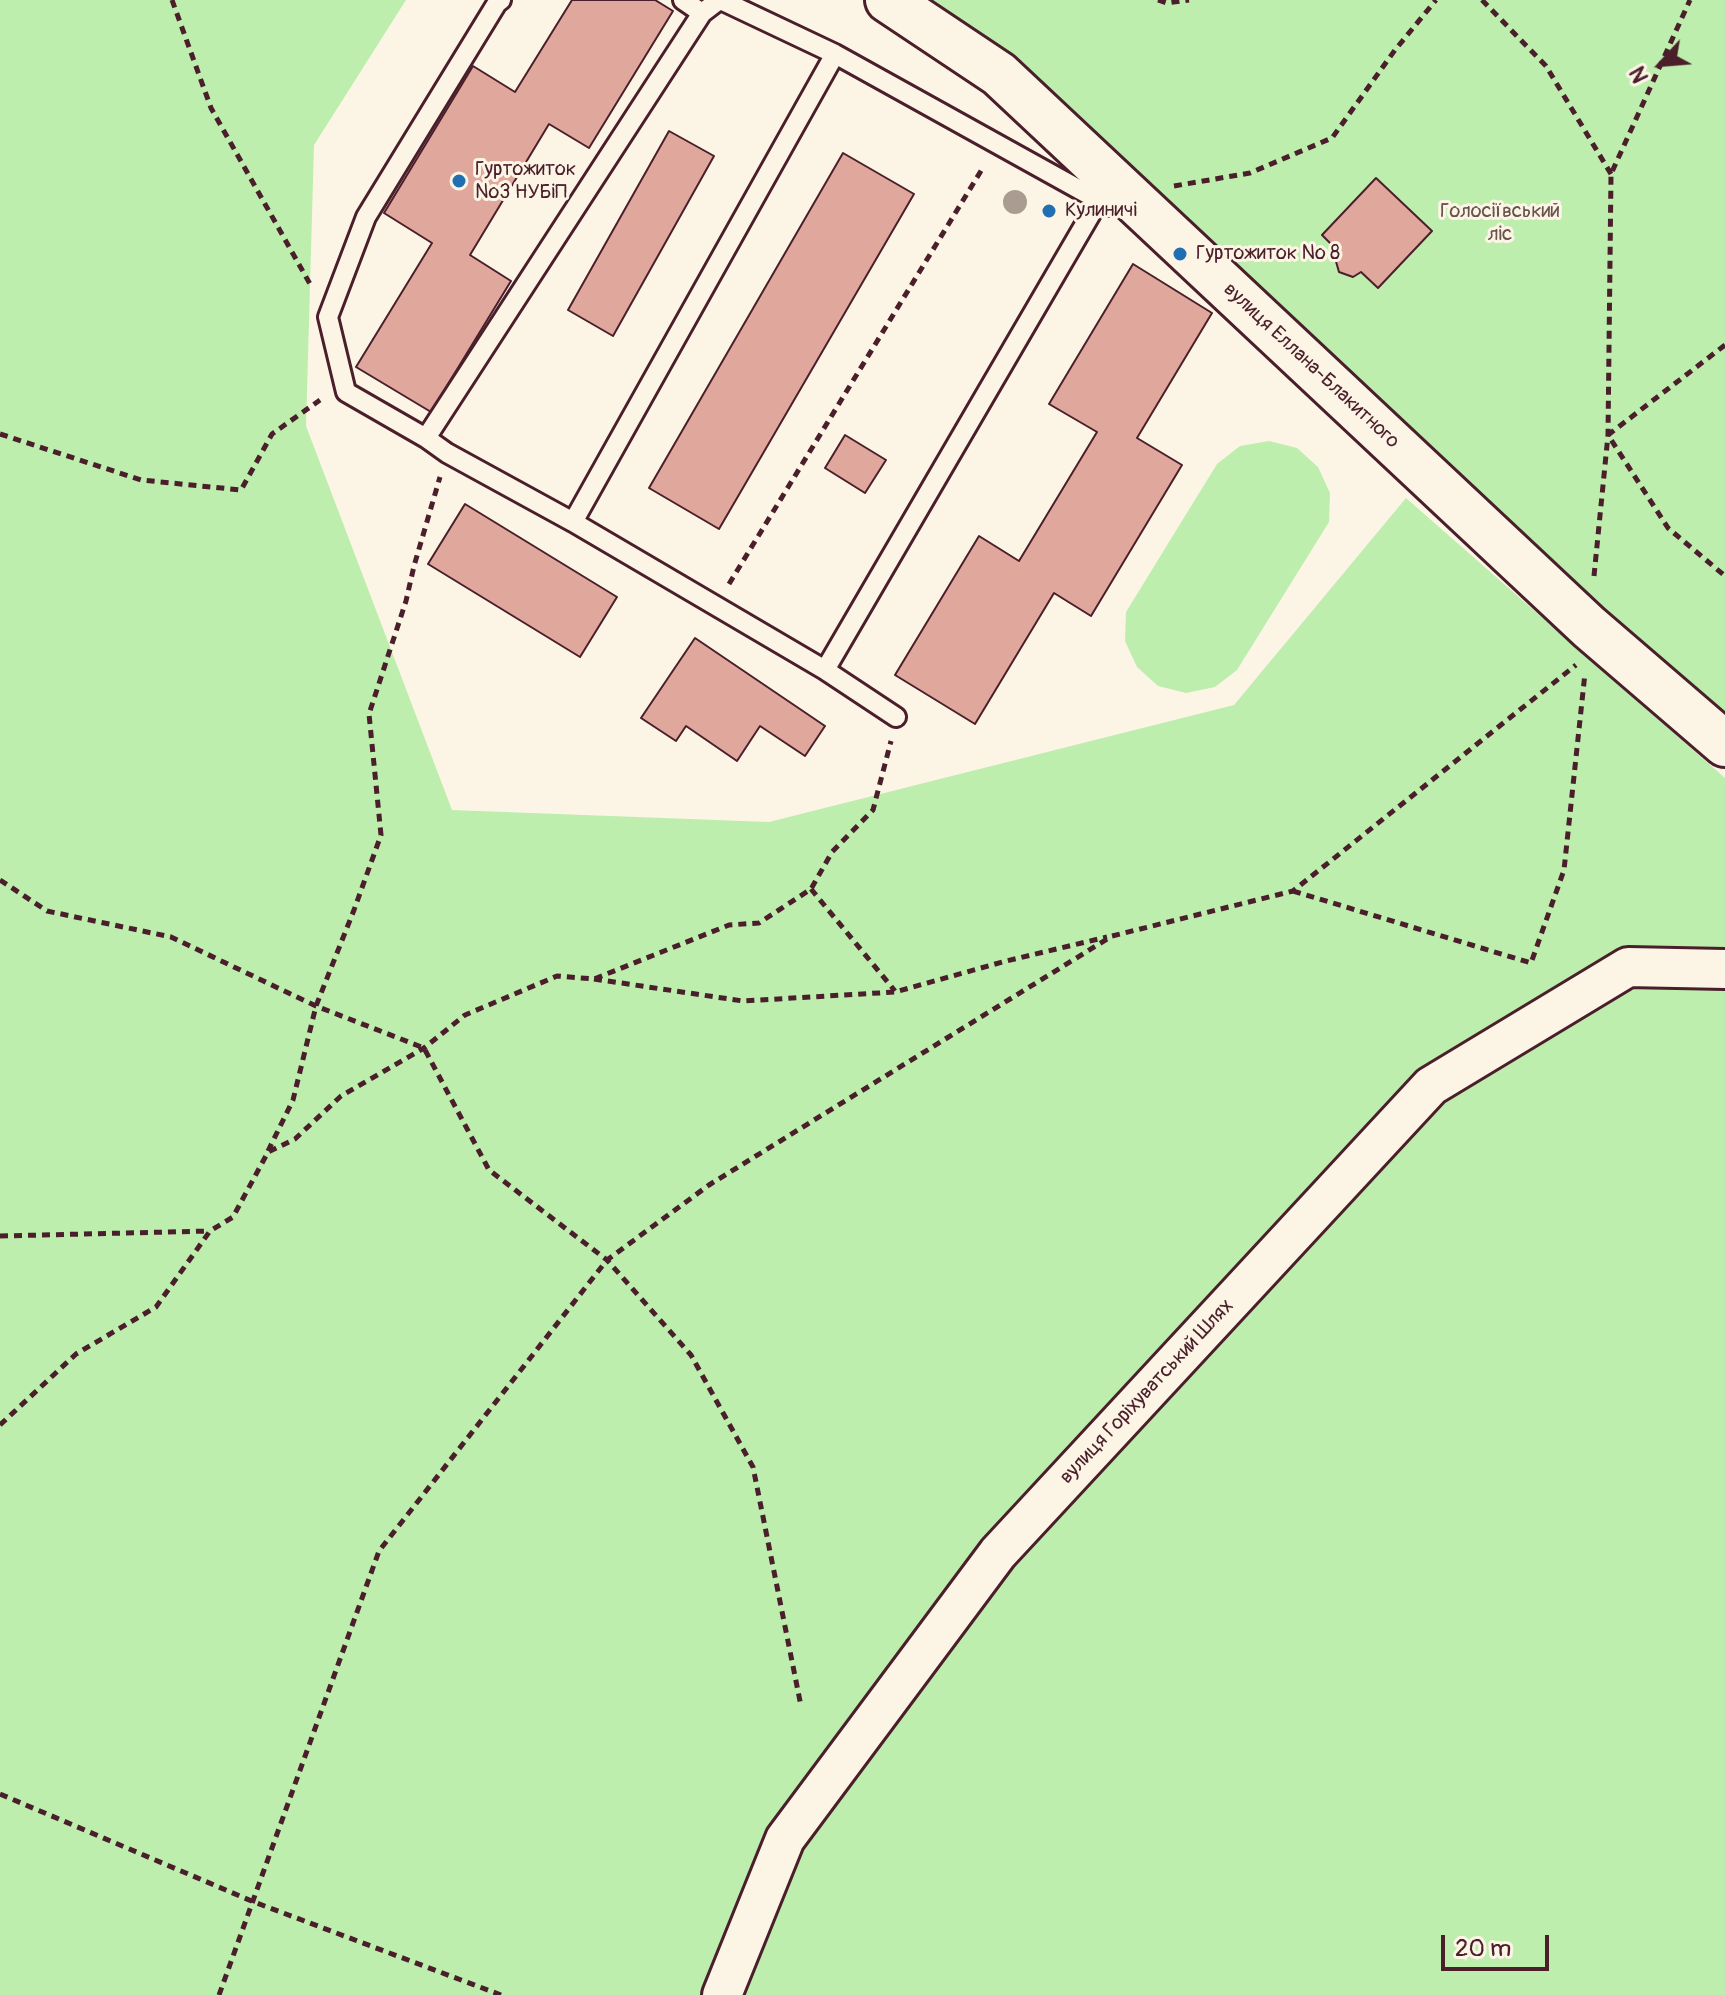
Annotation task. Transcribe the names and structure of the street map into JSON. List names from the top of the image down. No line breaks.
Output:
{"streets":{"street":["вулиця Еллана-Блакитного","вулиця Горіхуватський Шлях"]},"parks":["Голосіївський ліс"],"places":["Гуртожиток №3 НУБіП","Кулиничі","Гуртожиток № 8"],"scale_bar":"20 m","north":"bottom left"}
